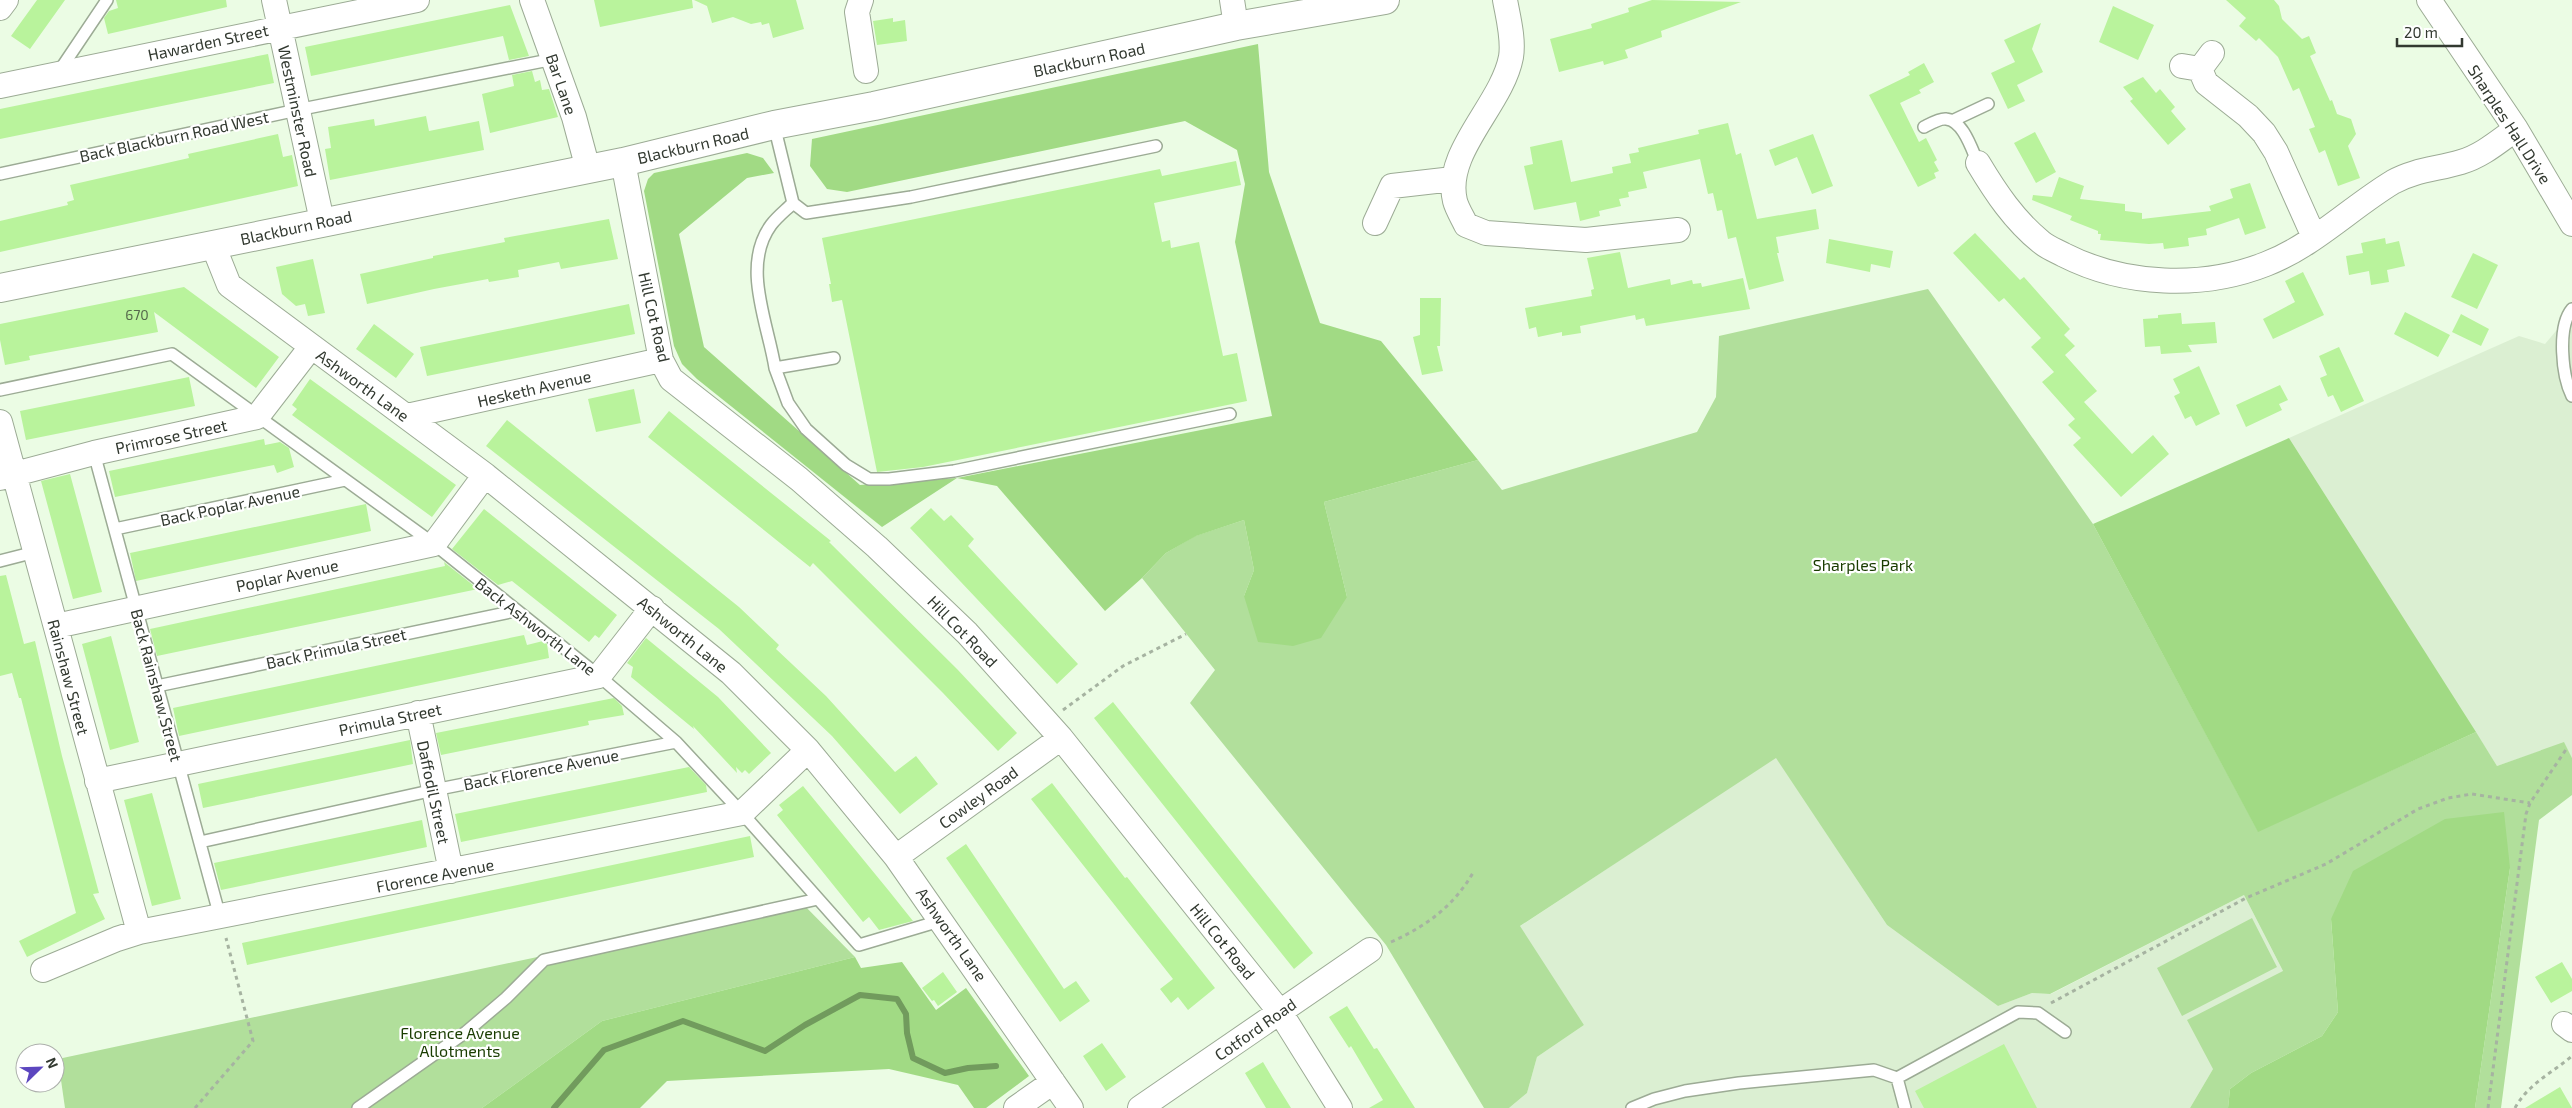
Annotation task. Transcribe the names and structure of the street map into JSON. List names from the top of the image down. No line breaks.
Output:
{"streets":{"highway":["Blackburn Road"],"street":["Hawarden Street","Bar Lane","Westminster Road","Sharples Hall Drive","Hill Cot Road","Ashworth Lane","Hesketh Avenue","Primrose Street","Poplar Avenue","Rainshaw Street","Primula Street","Daffodil Street","Cowley Road","Florence Avenue","Cotford Road"],"lane":["Back Blackburn Road West","Back Poplar Avenue","Back Ashworth Lane","Back Primula Street","Back Rainshaw Street","Back Florence Avenue"]},"crossings":[["Hawarden Street","Westminster Road"],["Blackburn Road","Bar Lane"],["Blackburn Road","Westminster Road"],["Blackburn Road","Hill Cot Road"],["Blackburn Road","Ashworth Lane"],["Bar Lane","Back Blackburn Road West"],["Westminster Road","Back Blackburn Road West"],["Hill Cot Road","Hesketh Avenue"],["Hill Cot Road","Cowley Road"],["Hill Cot Road","Cotford Road"],["Ashworth Lane","Hesketh Avenue"],["Ashworth Lane","Back Ashworth Lane"],["Ashworth Lane","Cowley Road"],["Primrose Street","Back Ashworth Lane"],["Primrose Street","Rainshaw Street"],["Primrose Street","Back Rainshaw Street"],["Back Poplar Avenue","Back Ashworth Lane"],["Back Poplar Avenue","Back Rainshaw Street"],["Poplar Avenue","Back Ashworth Lane"],["Poplar Avenue","Rainshaw Street"],["Poplar Avenue","Back Rainshaw Street"],["Back Ashworth Lane","Back Primula Street"],["Back Ashworth Lane","Primula Street"],["Back Ashworth Lane","Back Florence Avenue"],["Back Ashworth Lane","Florence Avenue"],["Back Primula Street","Back Rainshaw Street"],["Rainshaw Street","Primula Street"],["Rainshaw Street","Florence Avenue"],["Back Rainshaw Street","Primula Street"],["Back Rainshaw Street","Back Florence Avenue"],["Back Rainshaw Street","Florence Avenue"],["Primula Street","Daffodil Street"],["Back Florence Avenue","Daffodil Street"],["Daffodil Street","Florence Avenue"]],"parks":["Sharples Park","Florence Avenue Allotments"],"house_numbers":["670"],"scale_bar":"20 m","north":"top right"}
